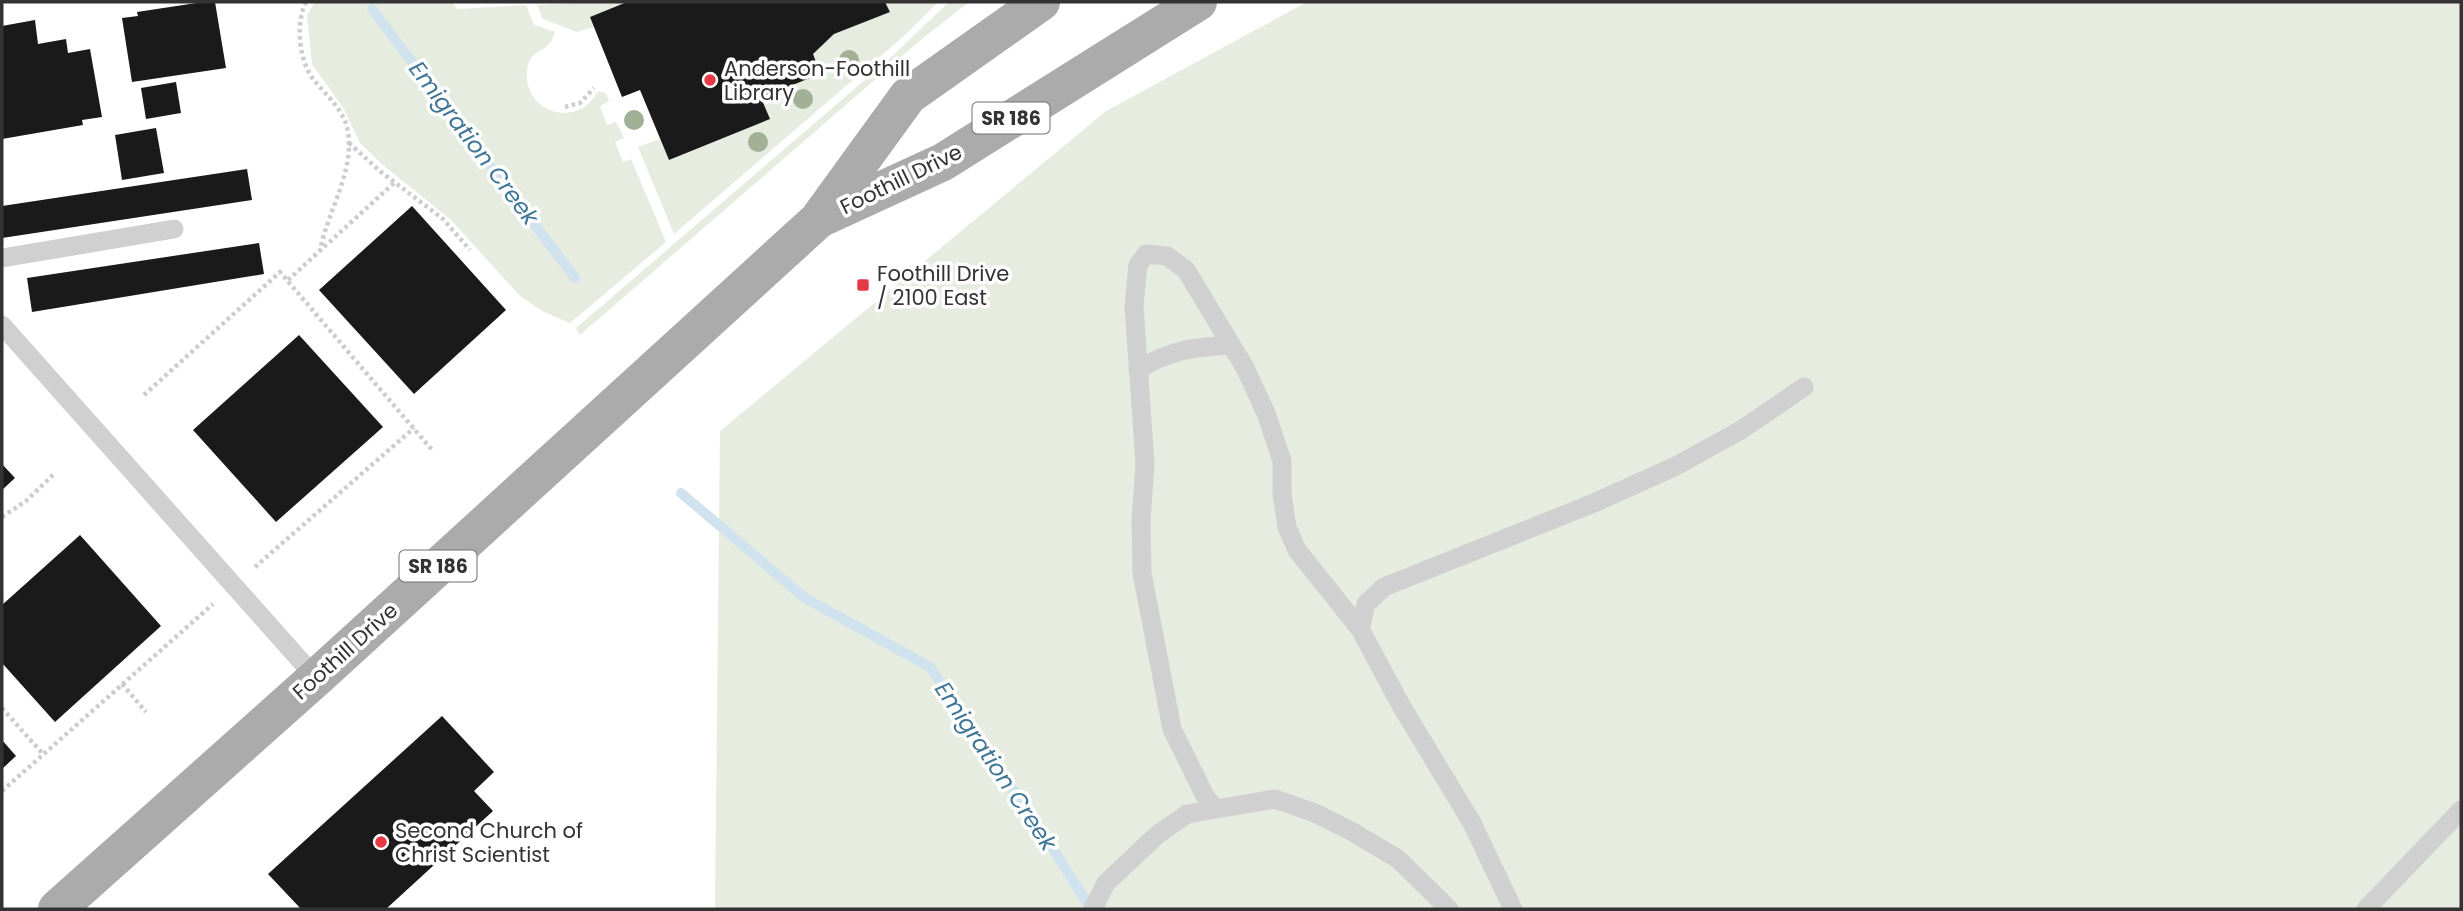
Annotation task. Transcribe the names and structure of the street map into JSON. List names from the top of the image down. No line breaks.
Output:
{"streets":{"main road":["SR 186","Foothill Drive"]},"water":["Emigration Creek"],"places":{"other":["Anderson-Foothill Library","Second Church of Christ Scientist"],"transit":["Foothill Drive / 2100 East"]}}
